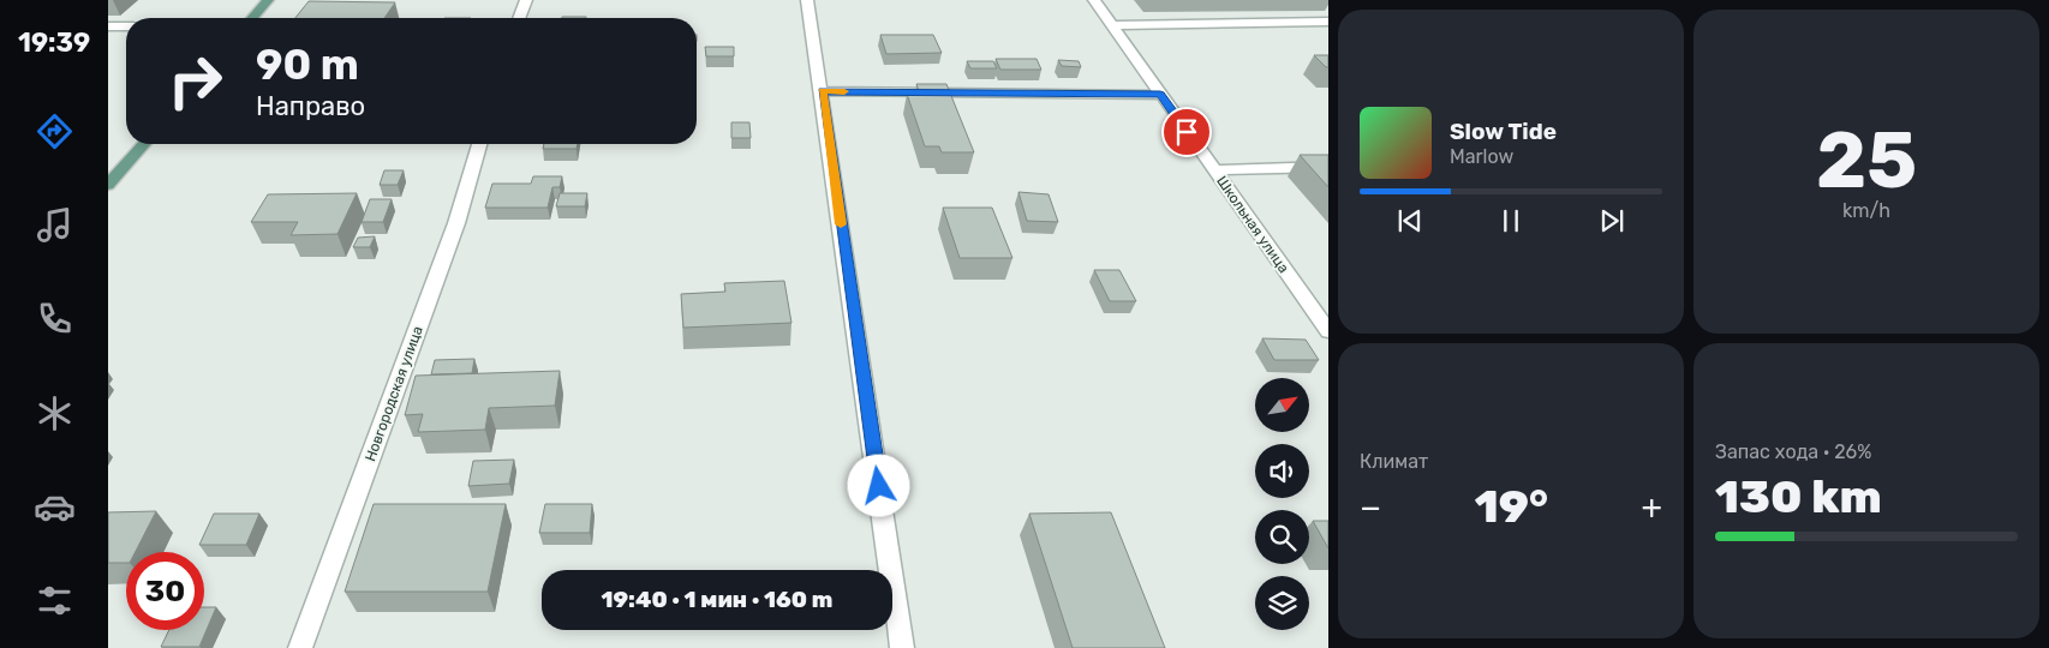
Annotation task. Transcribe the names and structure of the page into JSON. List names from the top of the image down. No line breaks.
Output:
{"streets":{"street":["Школьная улица","Новгородская улица"]},"north":"top right","page":{"tabs":"19:39","tile":[["25","km/h"],"Климат",["Запас хода · 26%","130 km"]],"turn":["90 m","Направо"],"song":["Slow Tide","Marlow"],"heat":["−","19°","+"],"limit":"30","trip":"19:40 · 1 мин · 160 m"}}
